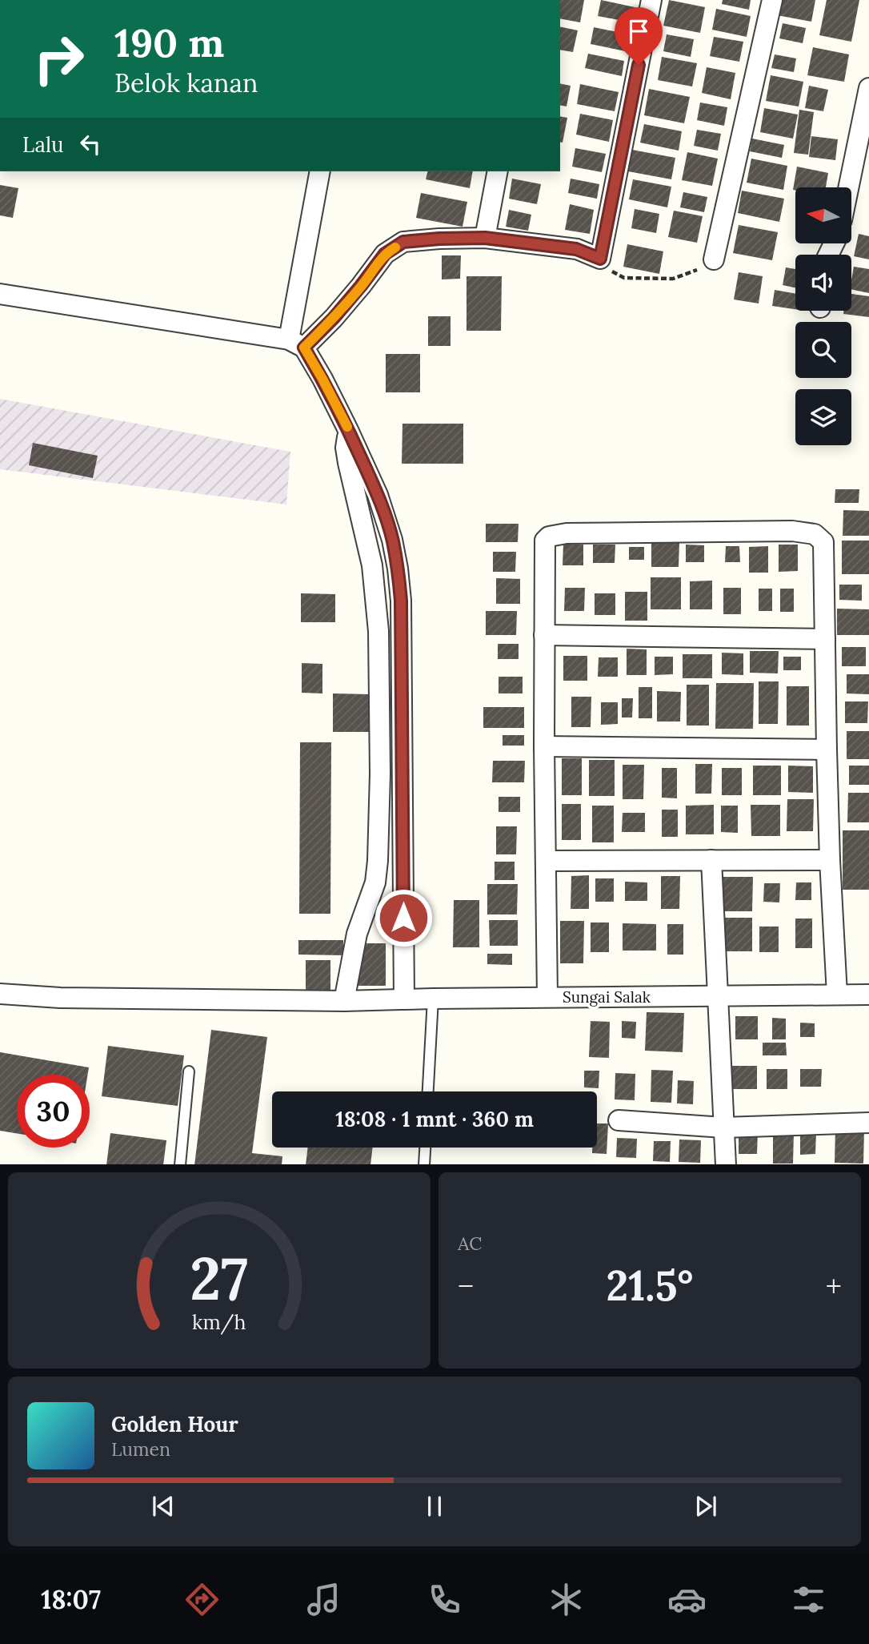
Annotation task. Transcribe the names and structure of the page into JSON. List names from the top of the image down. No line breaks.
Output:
{"streets":{"street":["Sungai Salak"]},"north":"left","page":{"turn":["190 m","Belok kanan"],"then":"Lalu","limit":"30","trip":"18:08 · 1 mnt · 360 m","tile":"AC","heat":["−","21.5°","+"],"song":["Golden Hour","Lumen"],"tabs":"18:07","gauge":["27","km/h"]}}
